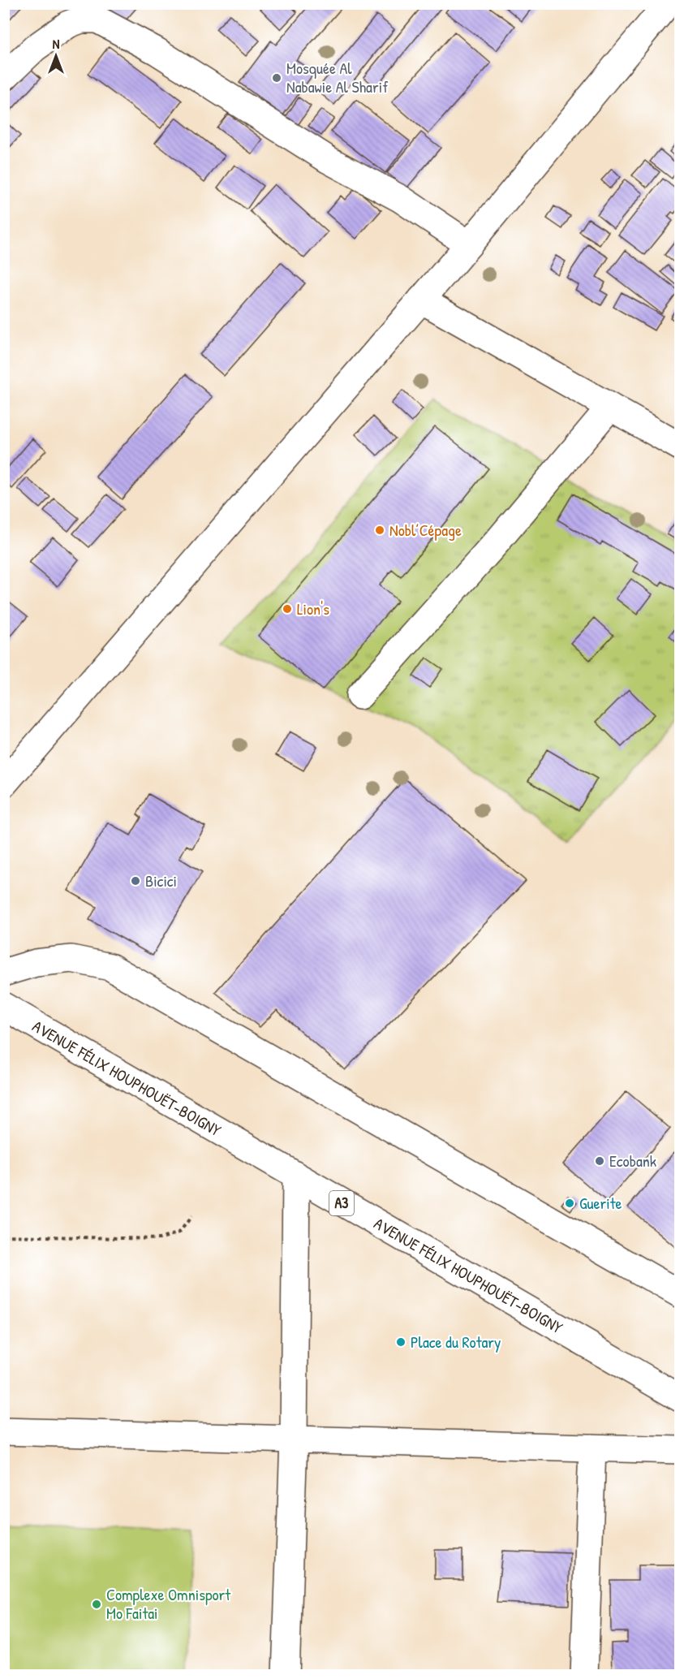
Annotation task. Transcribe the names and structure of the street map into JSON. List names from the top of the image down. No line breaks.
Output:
{"streets":{"main road":["AVENUE FÉLIX HOUPHOUËT-BOIGNY","A3"]},"places":["Mosquée Al Nabawie Al Sharif","Nobl’Cépage","Lion's","Bicici","Ecobank","Guerite","Place du Rotary","Complexe Omnisport Mo Faitai"],"north":"top"}
